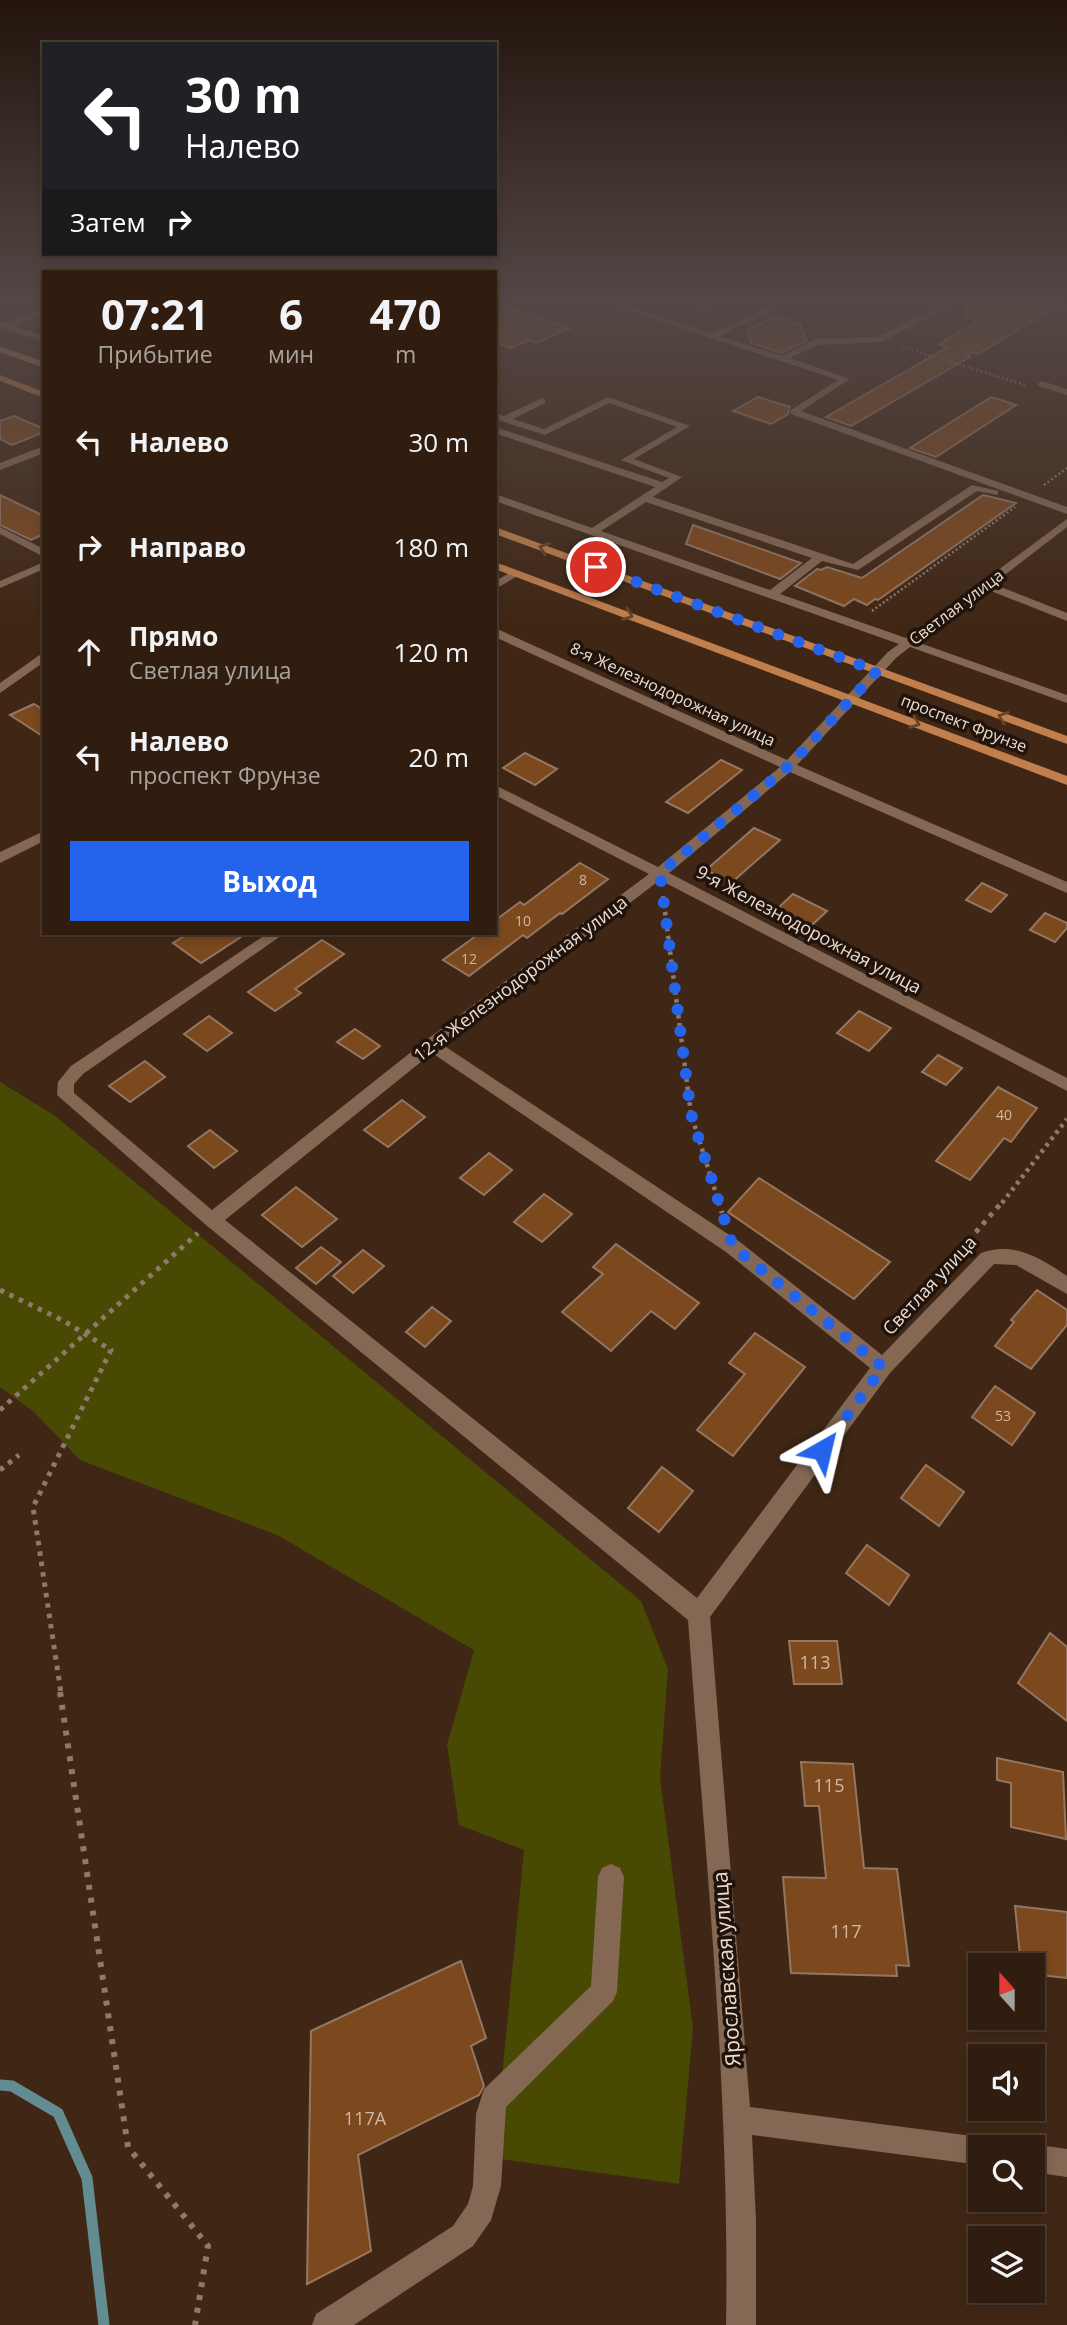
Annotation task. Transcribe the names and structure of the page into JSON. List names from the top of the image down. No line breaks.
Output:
{"streets":{"main road":["проспект Фрунзе"],"street":["Светлая улица","8-я Железнодорожная улица","9-я Железнодорожная улица","12-я Железнодорожная улица","Ярославская улица"]},"crossings":[["Светлая улица","проспект Фрунзе"],["Светлая улица","12-я Железнодорожная улица"],["8-я Железнодорожная улица","12-я Железнодорожная улица"],["проспект Фрунзе","12-я Железнодорожная улица"],["9-я Железнодорожная улица","12-я Железнодорожная улица"]],"house_numbers":["8","10","12","40","53","113","115","117","117А"],"north":"top","page":{"turn":["30 m","Налево"],"then":"Затем","eta":["07:21","Прибытие","6","мин","470","m"],"list":[{"name":"Налево","value":"30 m"},{"name":"Направо","value":"180 m"},{"name":"Прямо","note":"Светлая улица","value":"120 m"},{"name":"Налево","note":"проспект Фрунзе","value":"20 m"}],"buttons":"Выход"}}
